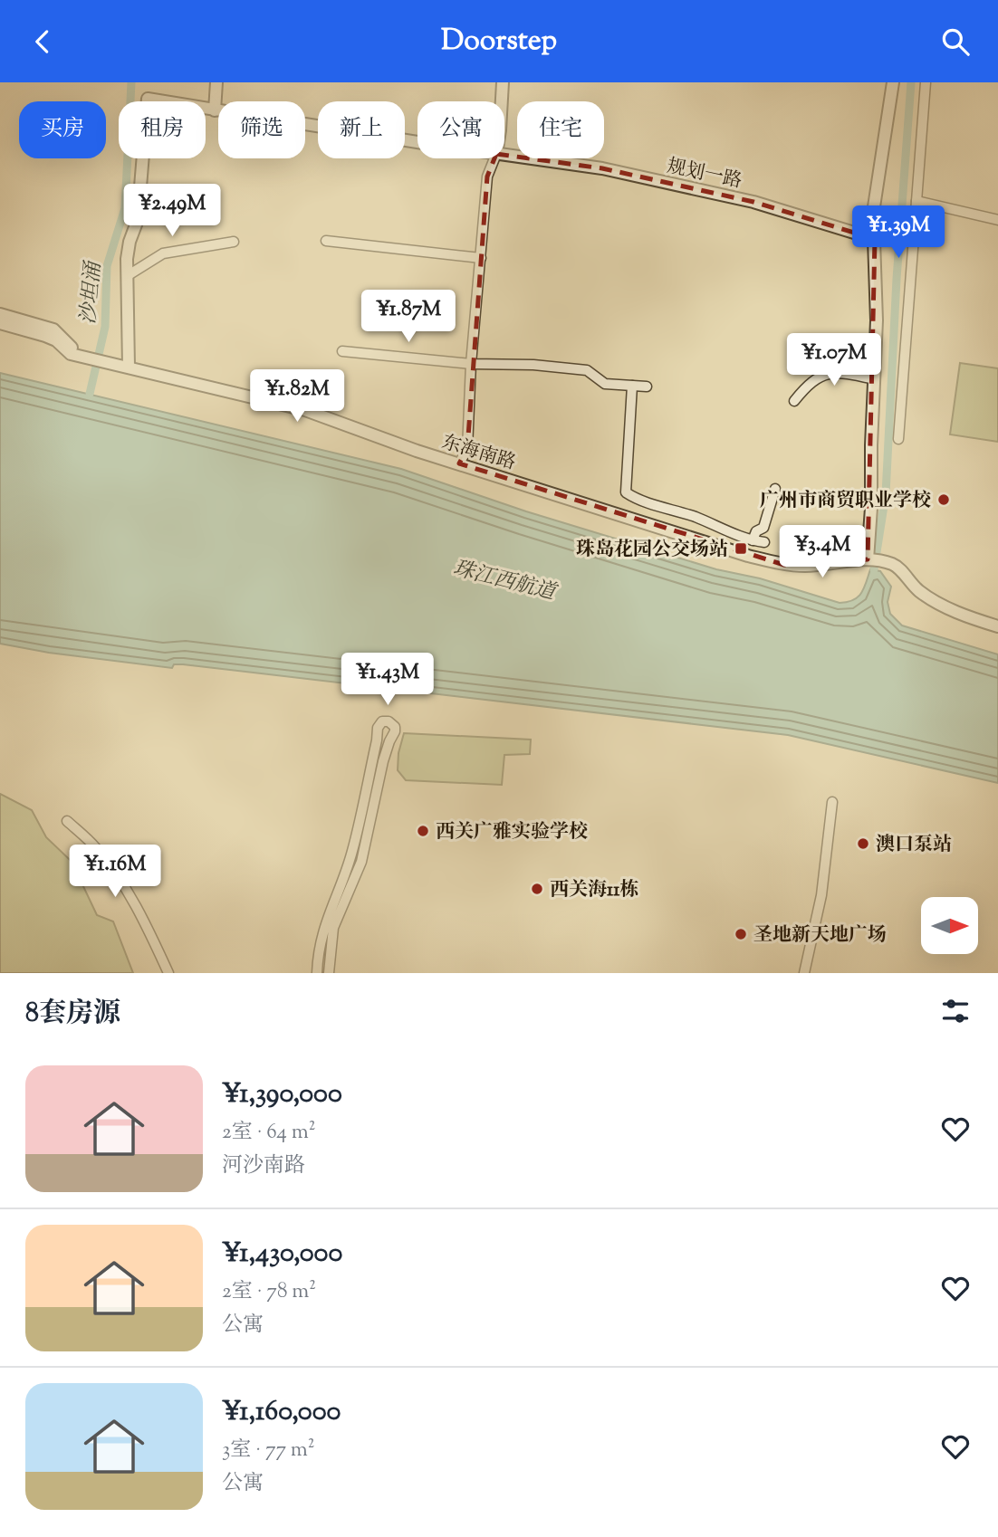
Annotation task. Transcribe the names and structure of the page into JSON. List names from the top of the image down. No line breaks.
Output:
{"streets":{"street":["规划一路","东海南路"]},"water":["沙坦涌","珠江西航道"],"places":{"other":["广州市商贸职业学校","西关广雅实验学校","澳口泵站","西关海11栋","圣地新天地广场"],"transit":["珠岛花园公交场站"]},"north":"right","page":{"header":"Doorstep","chip":["买房","租房","筛选","新上","公寓","住宅"],"price":["¥2.49M","¥1.39M","¥1.87M","¥1.07M","¥1.82M","¥3.4M","¥1.43M","¥1.16M"],"heading":"8套房源","list":[{"name":"¥1,390,000","note":"2室 · 64 m² · 河沙南路"},{"name":"¥1,430,000","note":"2室 · 78 m² · 公寓"},{"name":"¥1,160,000","note":"3室 · 77 m² · 公寓"}]}}
